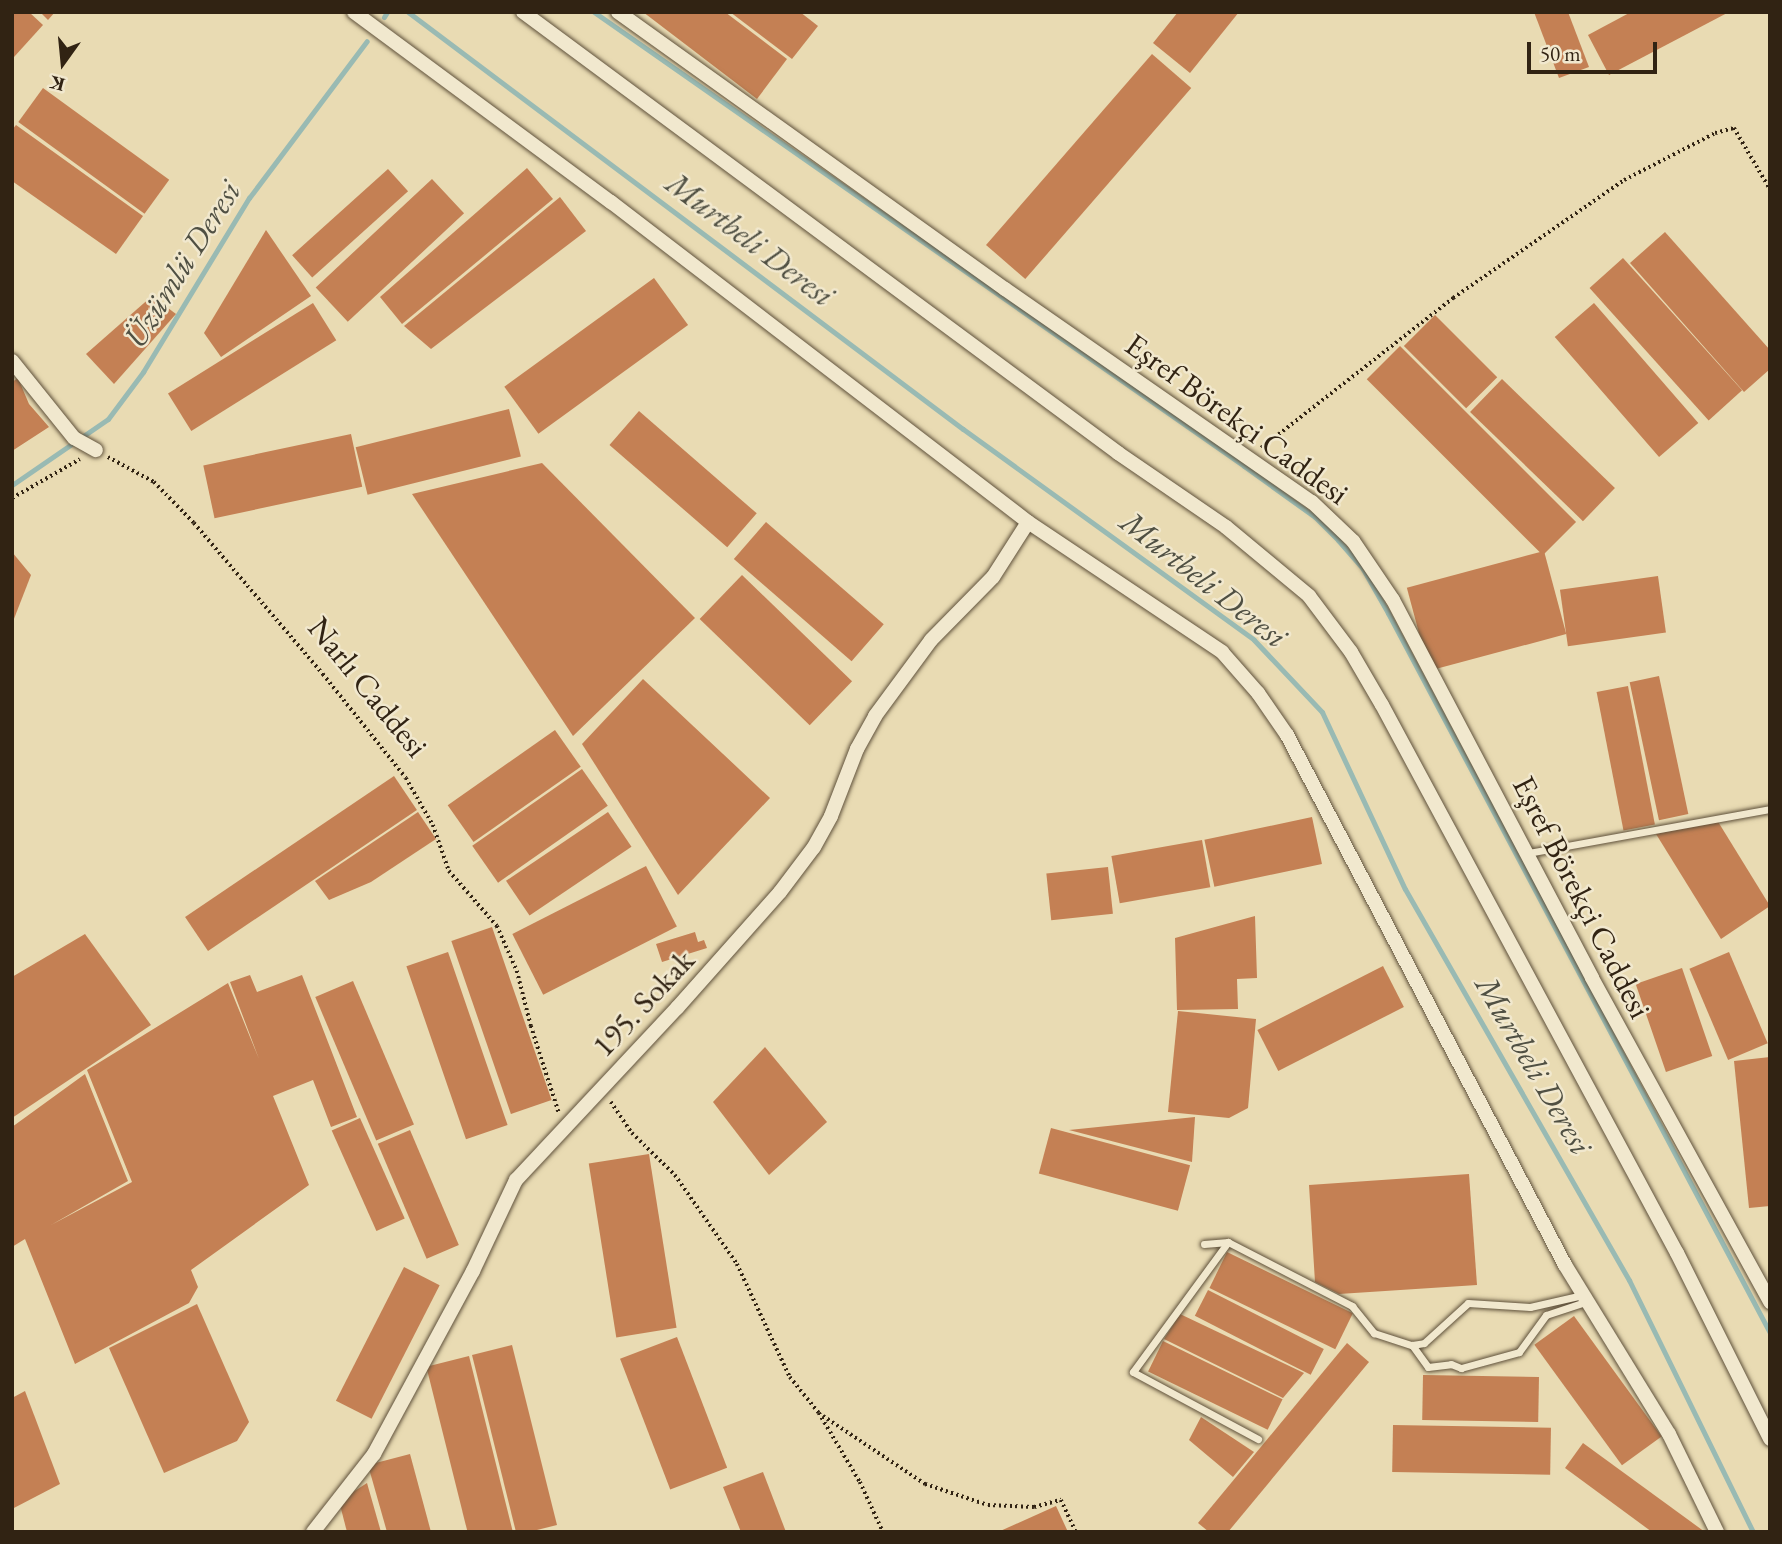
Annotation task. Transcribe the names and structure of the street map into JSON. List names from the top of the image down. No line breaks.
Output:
{"streets":{"street":["Eşref Börekçi Caddesi","195. Sokak"],"path":["Narlı Caddesi"]},"crossings":[["Narlı Caddesi","195. Sokak"]],"water":["Murtbeli Deresi","Üzümlü Deresi"],"scale_bar":"50 m","north":"bottom"}
